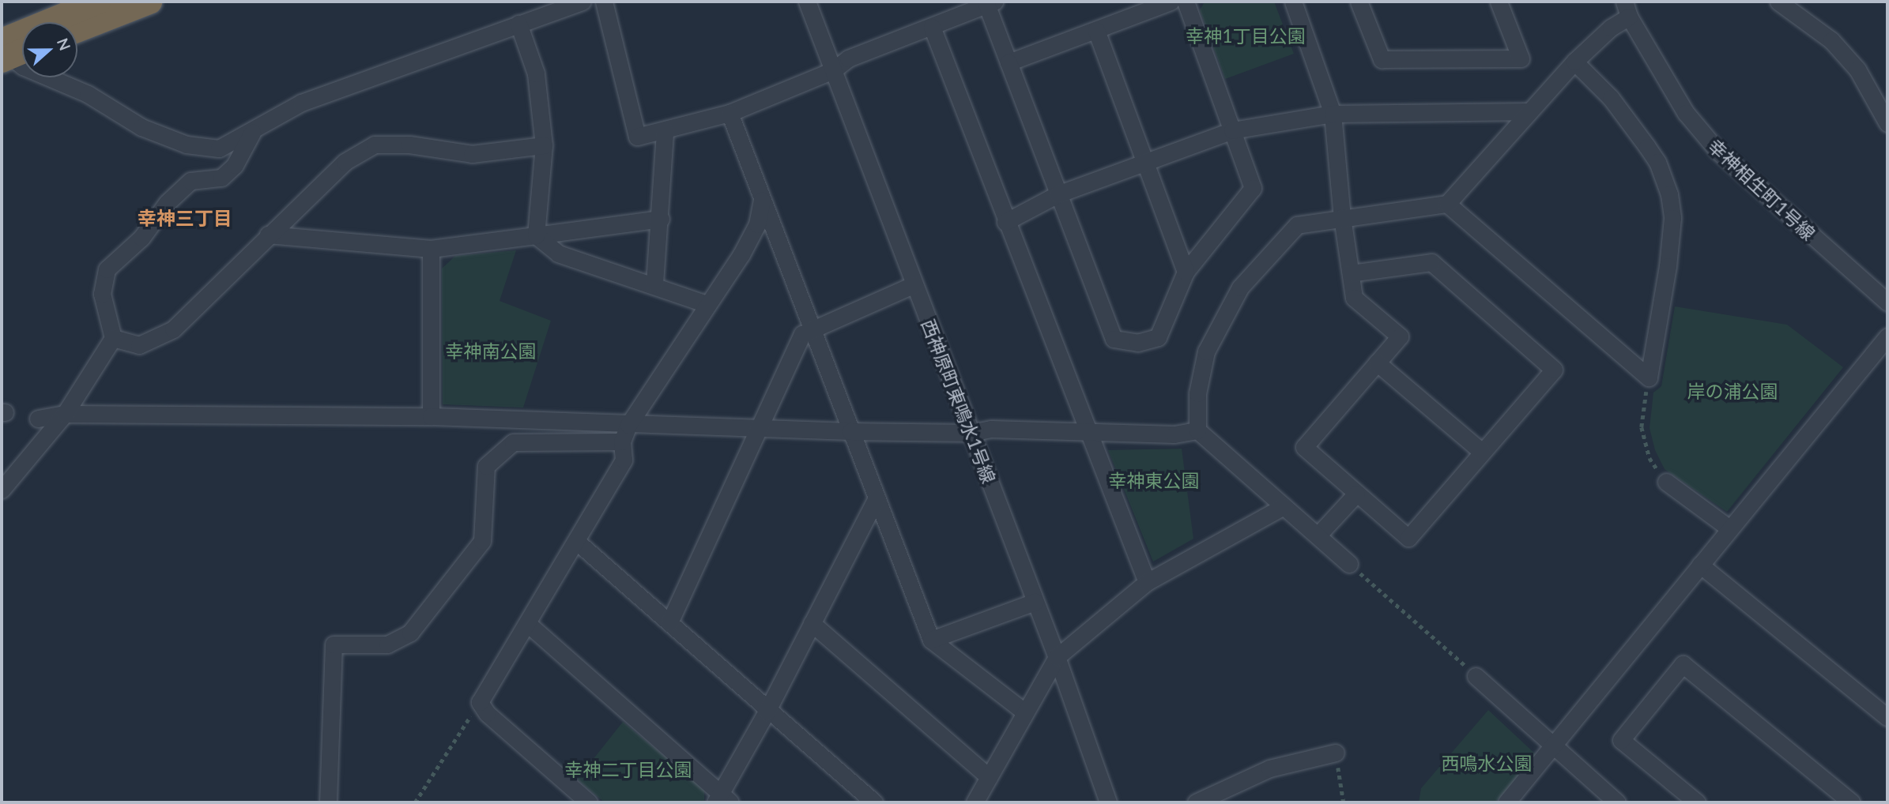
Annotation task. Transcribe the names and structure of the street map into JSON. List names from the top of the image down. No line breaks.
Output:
{"streets":{"street":["幸神相生町1号線","西神原町東鳴水1号線"]},"districts":["幸神三丁目"],"parks":["幸神1丁目公園","幸神南公園","岸の浦公園","幸神東公園","西鳴水公園","幸神二丁目公園"],"north":"right"}
